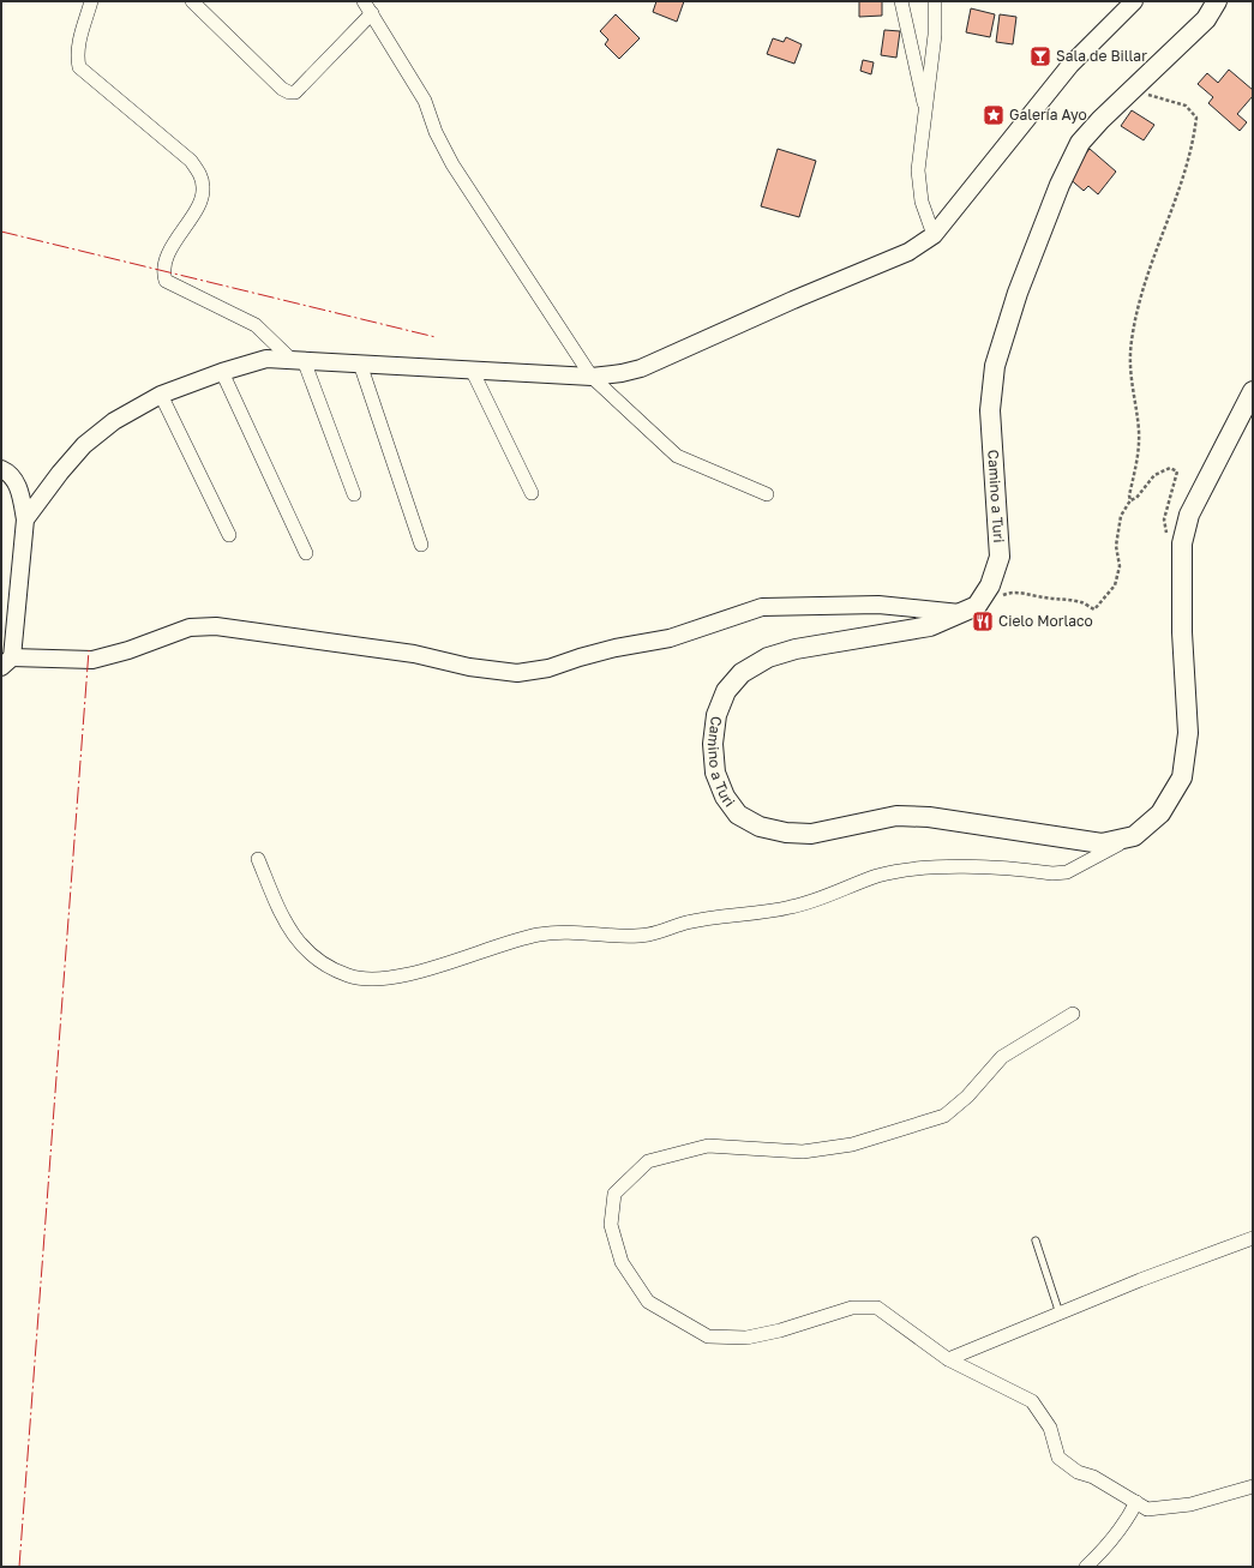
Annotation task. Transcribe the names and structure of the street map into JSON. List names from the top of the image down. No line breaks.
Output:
{"streets":{"main road":["Camino a Turi"]},"places":{"bar":["Sala de Billar"],"place":["Galería Ayo"],"restaurant":["Cielo Morlaco"]}}
